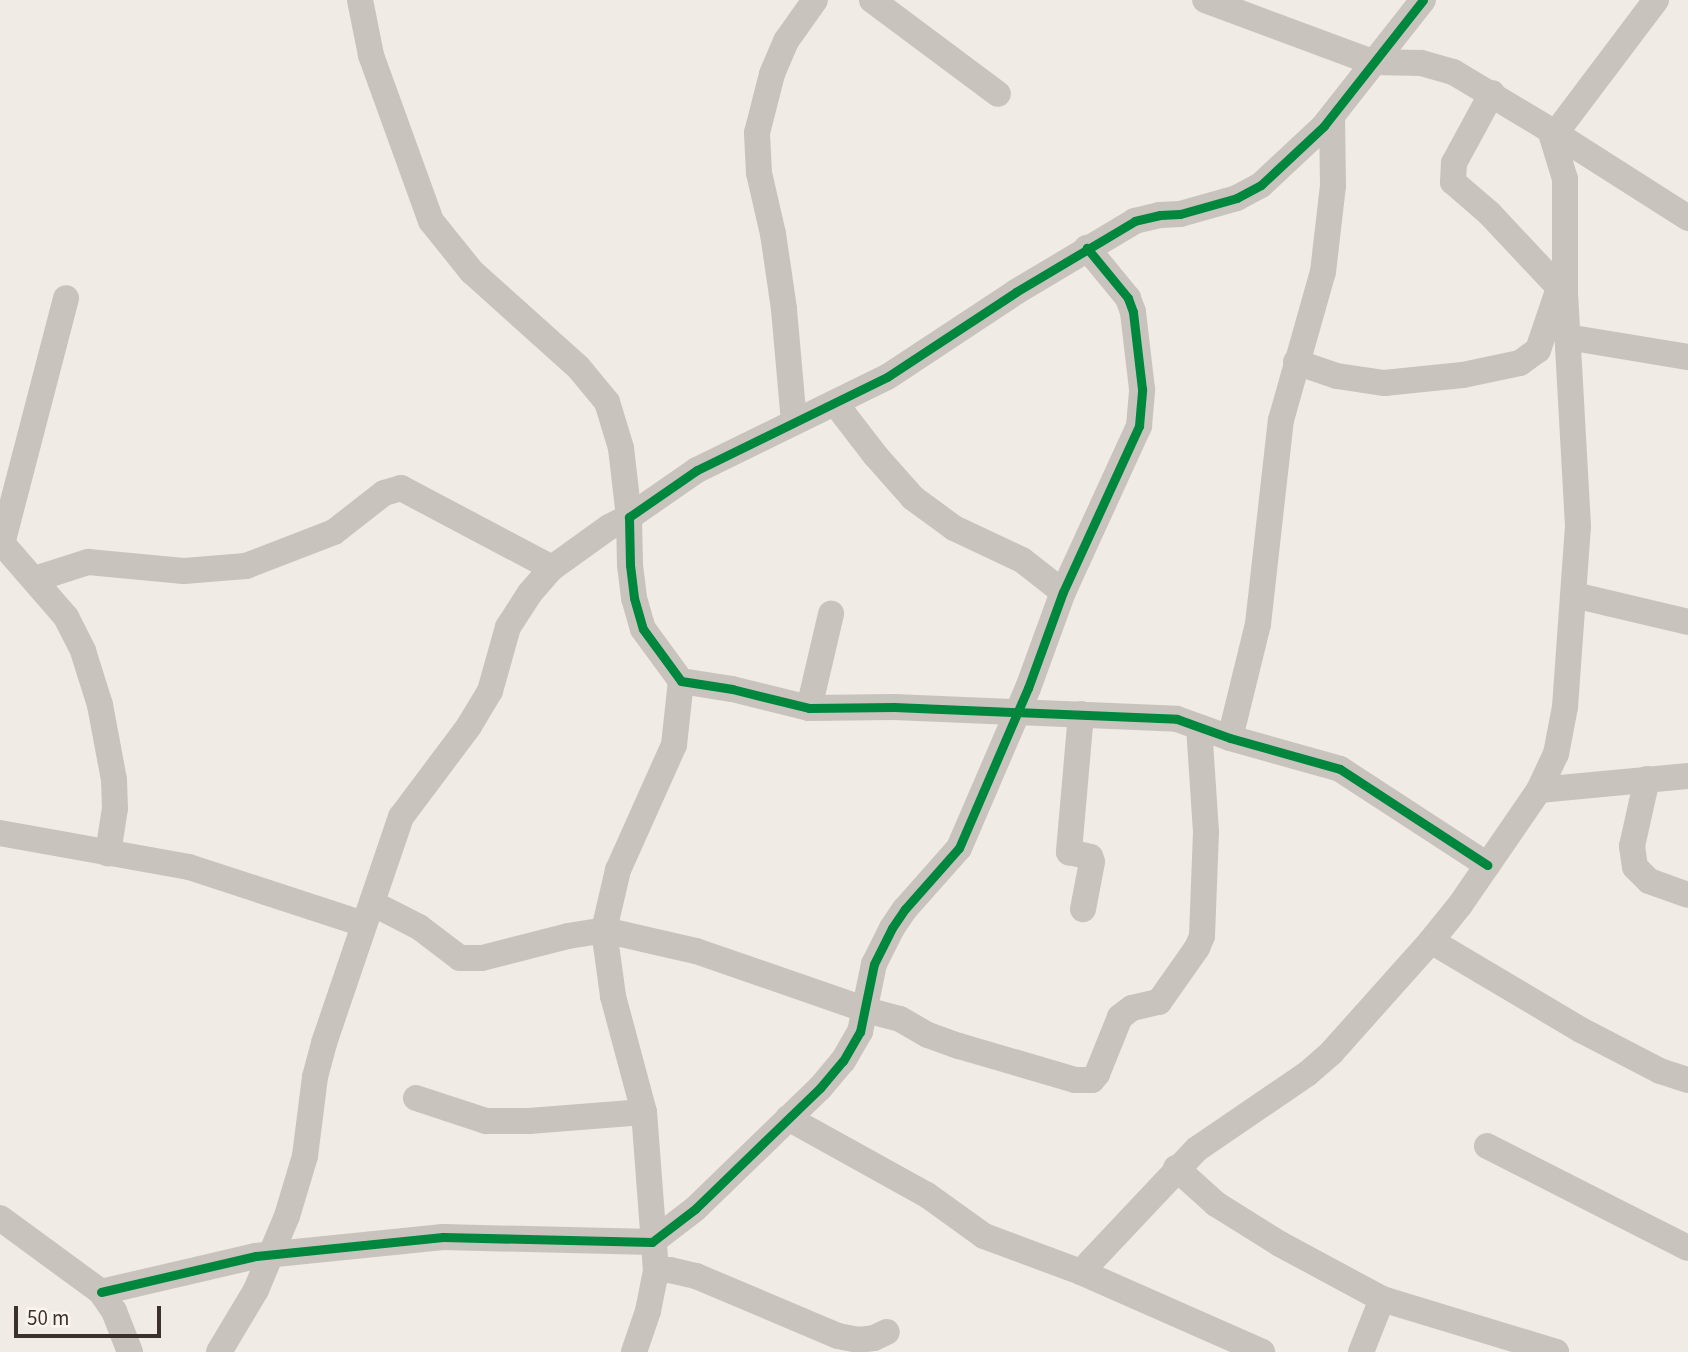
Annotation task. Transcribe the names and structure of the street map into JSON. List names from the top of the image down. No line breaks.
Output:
{"scale_bar":"50 m"}
